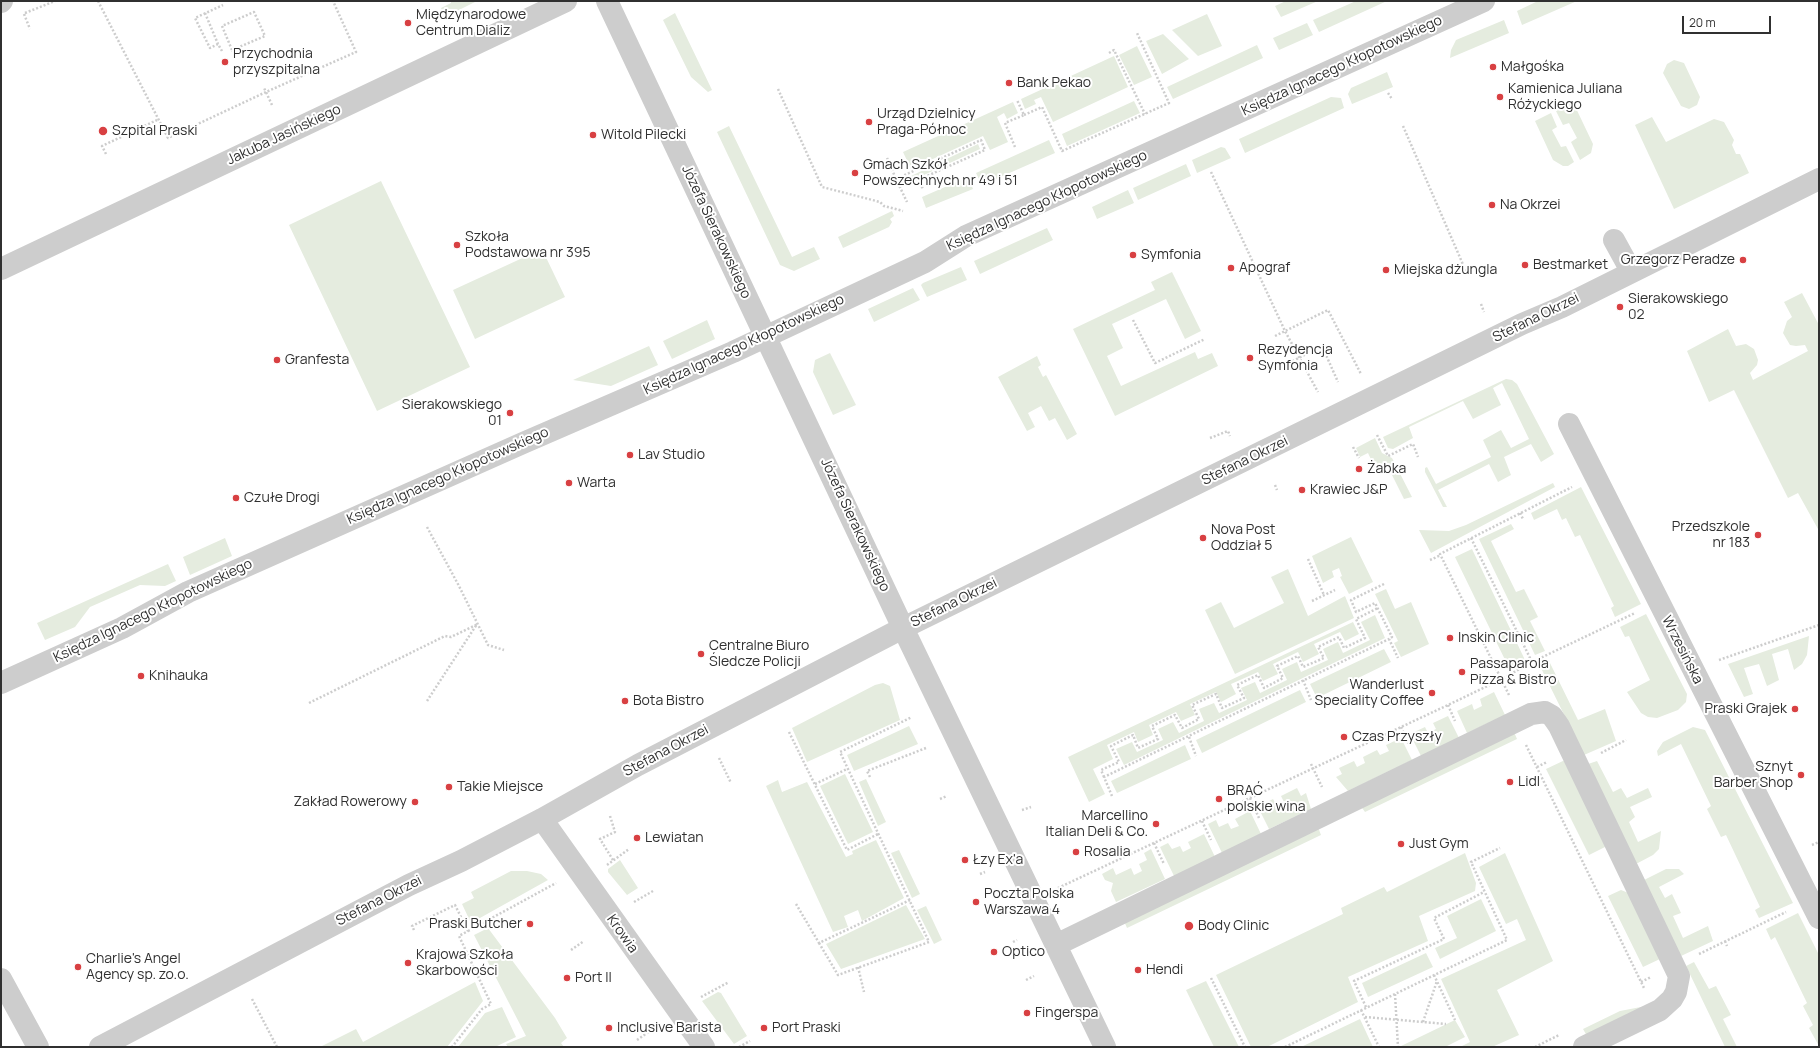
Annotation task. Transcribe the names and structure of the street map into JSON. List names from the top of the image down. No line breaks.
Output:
{"streets":{"street":["Księdza Ignacego Kłopotowskiego","Jakuba Jasińskiego","Józefa Sierakowskiego","Stefana Okrzei","Wrzesińska","Krowia"]},"crossings":[["Księdza Ignacego Kłopotowskiego","Józefa Sierakowskiego"],["Józefa Sierakowskiego","Stefana Okrzei"],["Stefana Okrzei","Krowia"]],"places":["Międzynarodowe Centrum Dializ","Przychodnia przyszpitalna","Małgośka","Bank Pekao","Kamienica Juliana Różyckiego","Urząd Dzielnicy Praga-Północ","Szpital Praski","Witold Pilecki","Gmach Szkół Powszechnych nr 49 i 51","Na Okrzei","Szkoła Podstawowa nr 395","Symfonia","Grzegorz Peradze","Bestmarket","Apograf","Miejska dżungla","Sierakowskiego 02","Rezydencja Symfonia","Granfesta","Sierakowskiego 01","Lav Studio","Żabka","Warta","Krawiec J&P","Czułe Drogi","Przedszkole nr 183","Nova Post Oddział 5","Inskin Clinic","Centralne Biuro Śledcze Policji","Passaparola Pizza & Bistro","Knihauka","Wanderlust Speciality Coffee","Bota Bistro","Praski Grajek","Czas Przyszły","Sznyt Barber Shop","Lidl","Takie Miejsce","BRAĆ polskie wina","Zakład Rowerowy","Marcellino Italian Deli & Co.","Lewiatan","Just Gym","Rosalia","Łzy Ex'a","Poczta Polska Warszawa 4","Praski Butcher","Body Clinic","Optico","Krajowa Szkoła Skarbowości","Charlie's Angel Agency sp. zo.o.","Hendi","Port II","Fingerspa","Inclusive Barista","Port Praski"],"scale_bar":"20 m"}
